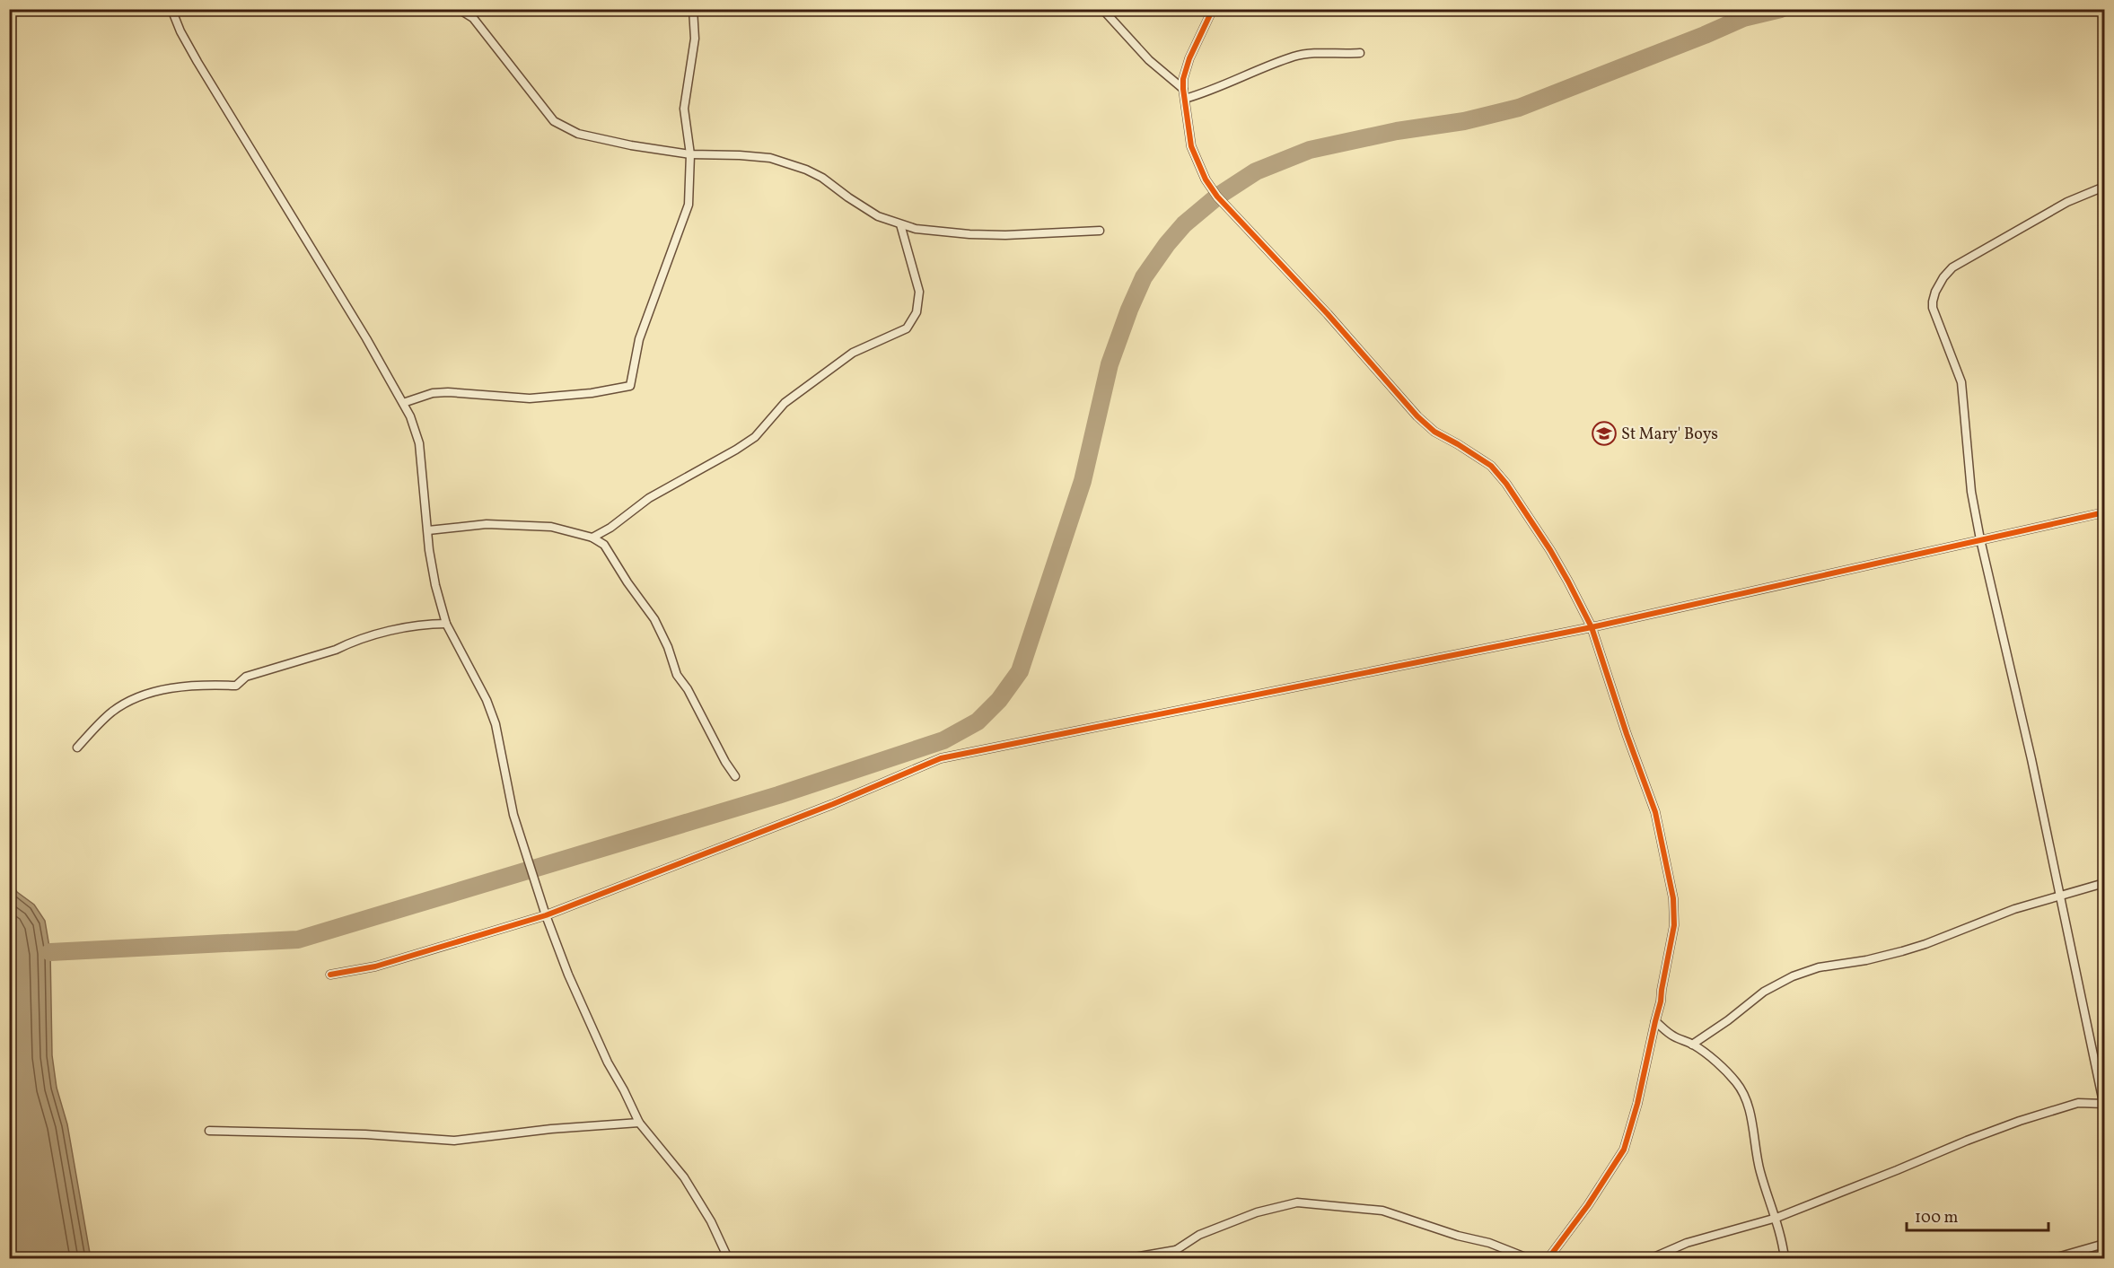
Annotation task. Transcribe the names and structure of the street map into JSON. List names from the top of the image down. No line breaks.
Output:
{"places":{"school or university":["St Mary' Boys"]},"scale_bar":"100 m"}
